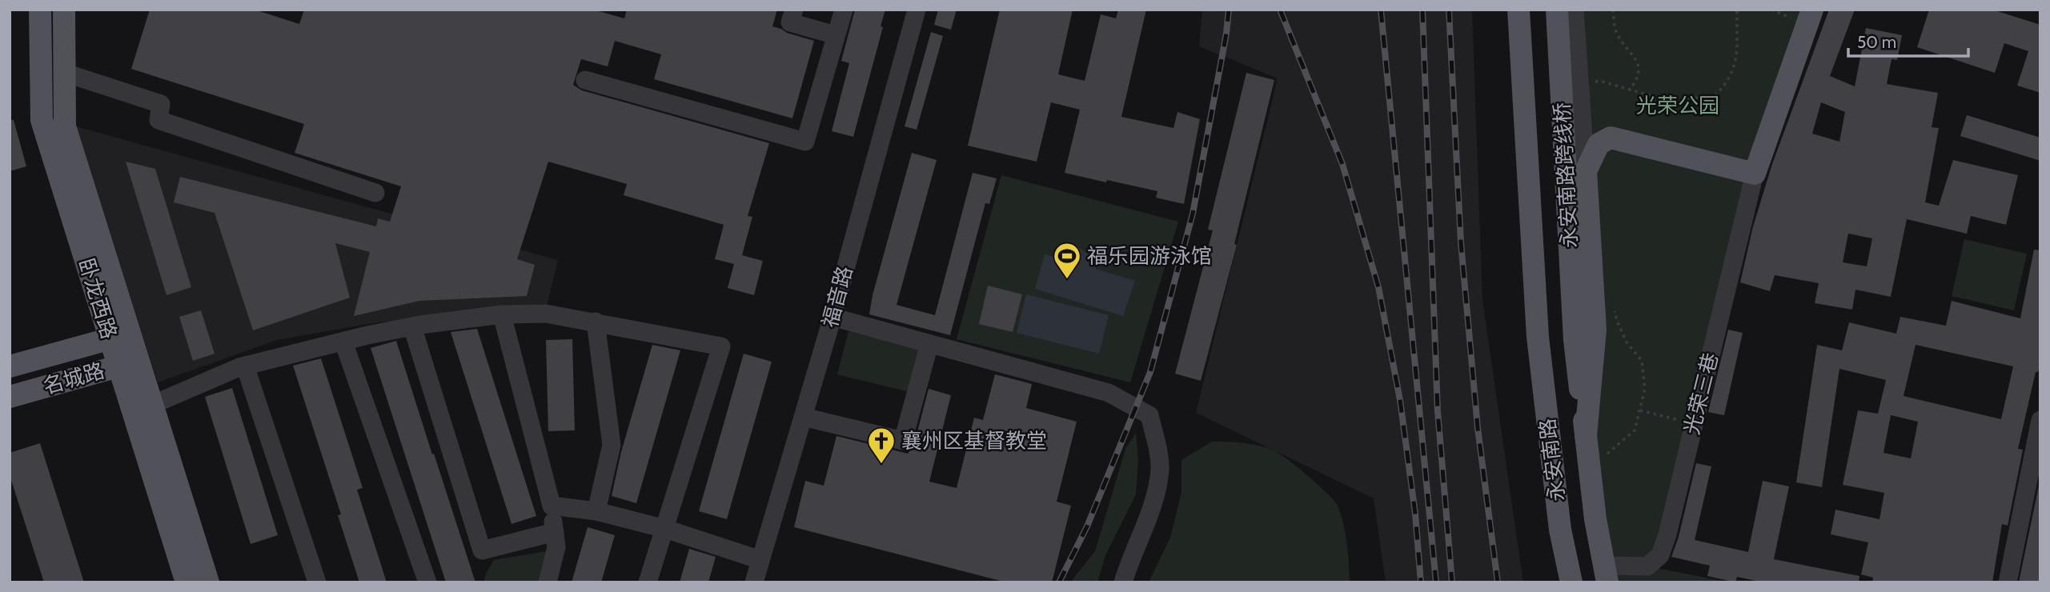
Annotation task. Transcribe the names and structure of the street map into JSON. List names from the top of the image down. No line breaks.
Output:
{"streets":{"main road":["永安南路跨线桥","卧龙西路","名城路","永安南路"],"street":["福音路","光荣三巷"]},"crossings":[["永安南路跨线桥","永安南路"],["卧龙西路","名城路"],["光荣三巷","永安南路"]],"parks":["光荣公园"],"places":{"sports":["福乐园游泳馆"],"church":["襄州区基督教堂"]},"scale_bar":"50 m"}
